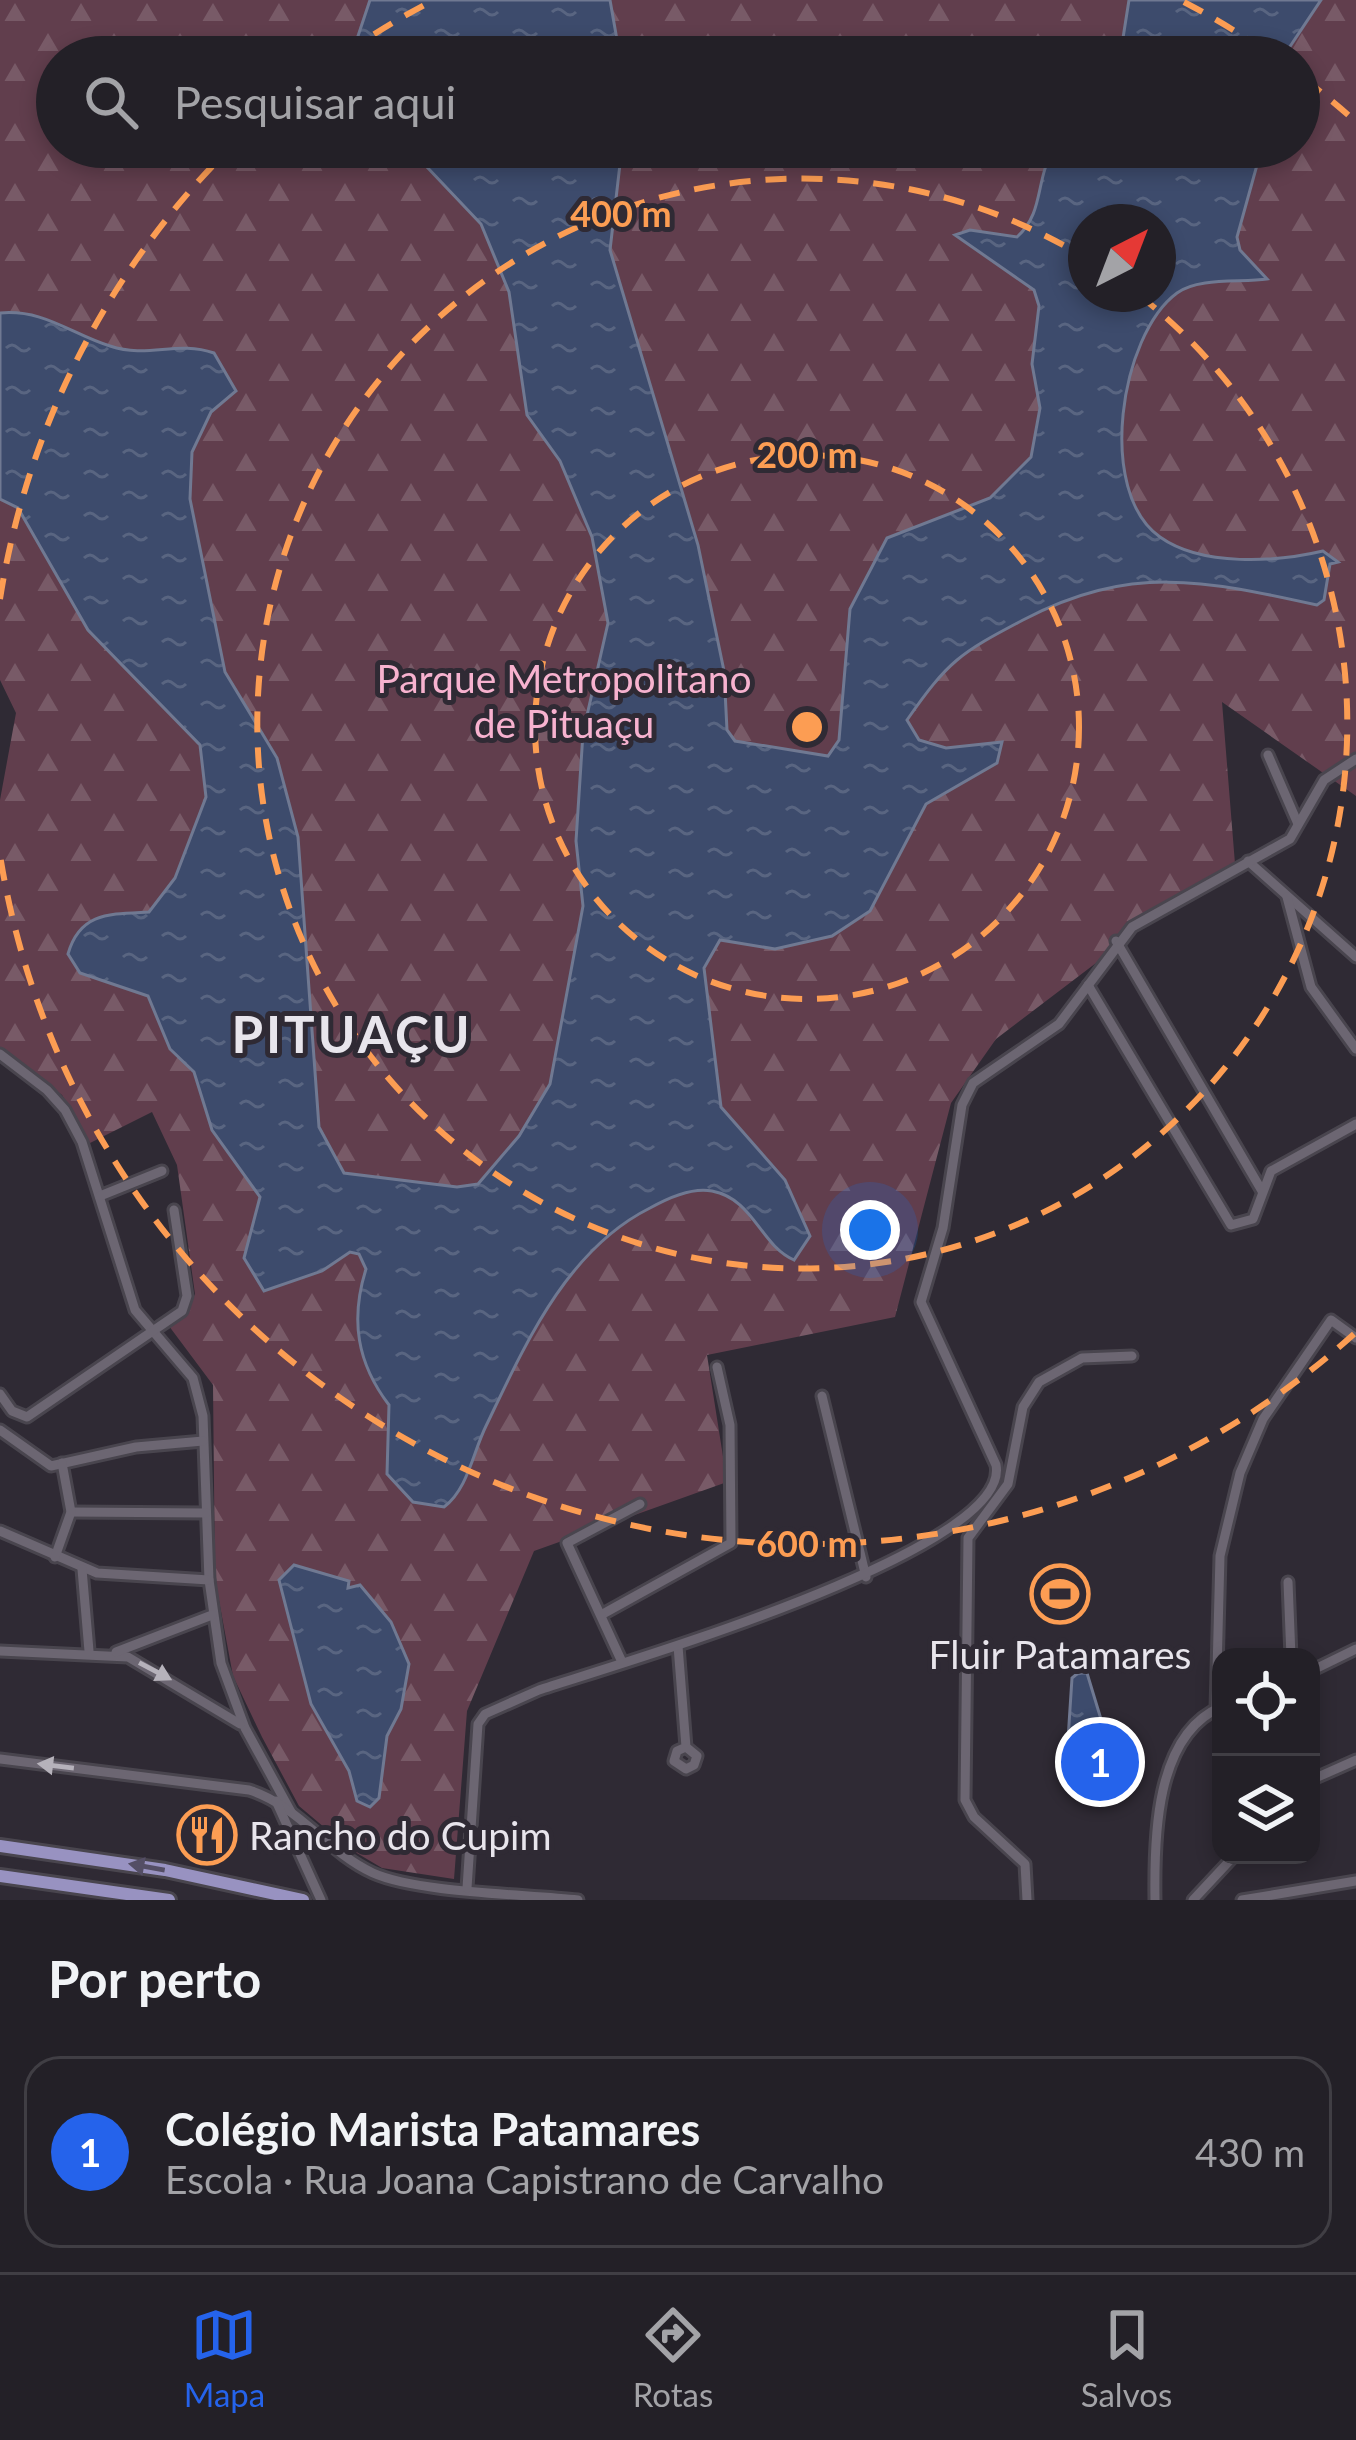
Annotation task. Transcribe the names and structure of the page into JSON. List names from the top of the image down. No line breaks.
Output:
{"districts":["PITUAÇU"],"parks":["Parque Metropolitano de Pituaçu"],"places":{"sports":["Fluir Patamares"],"restaurant":["Rancho do Cupim"]},"north":"top right","page":{"search":"Pesquisar aqui","pins":"1","heading":"Por perto","list":[{"mark":"1","name":"Colégio Marista Patamares","note":"Escola · Rua Joana Capistrano de Carvalho","value":"430 m"}],"nav":["Mapa","Rotas","Salvos"]},"rings":["400 m","200 m","600 m"]}
